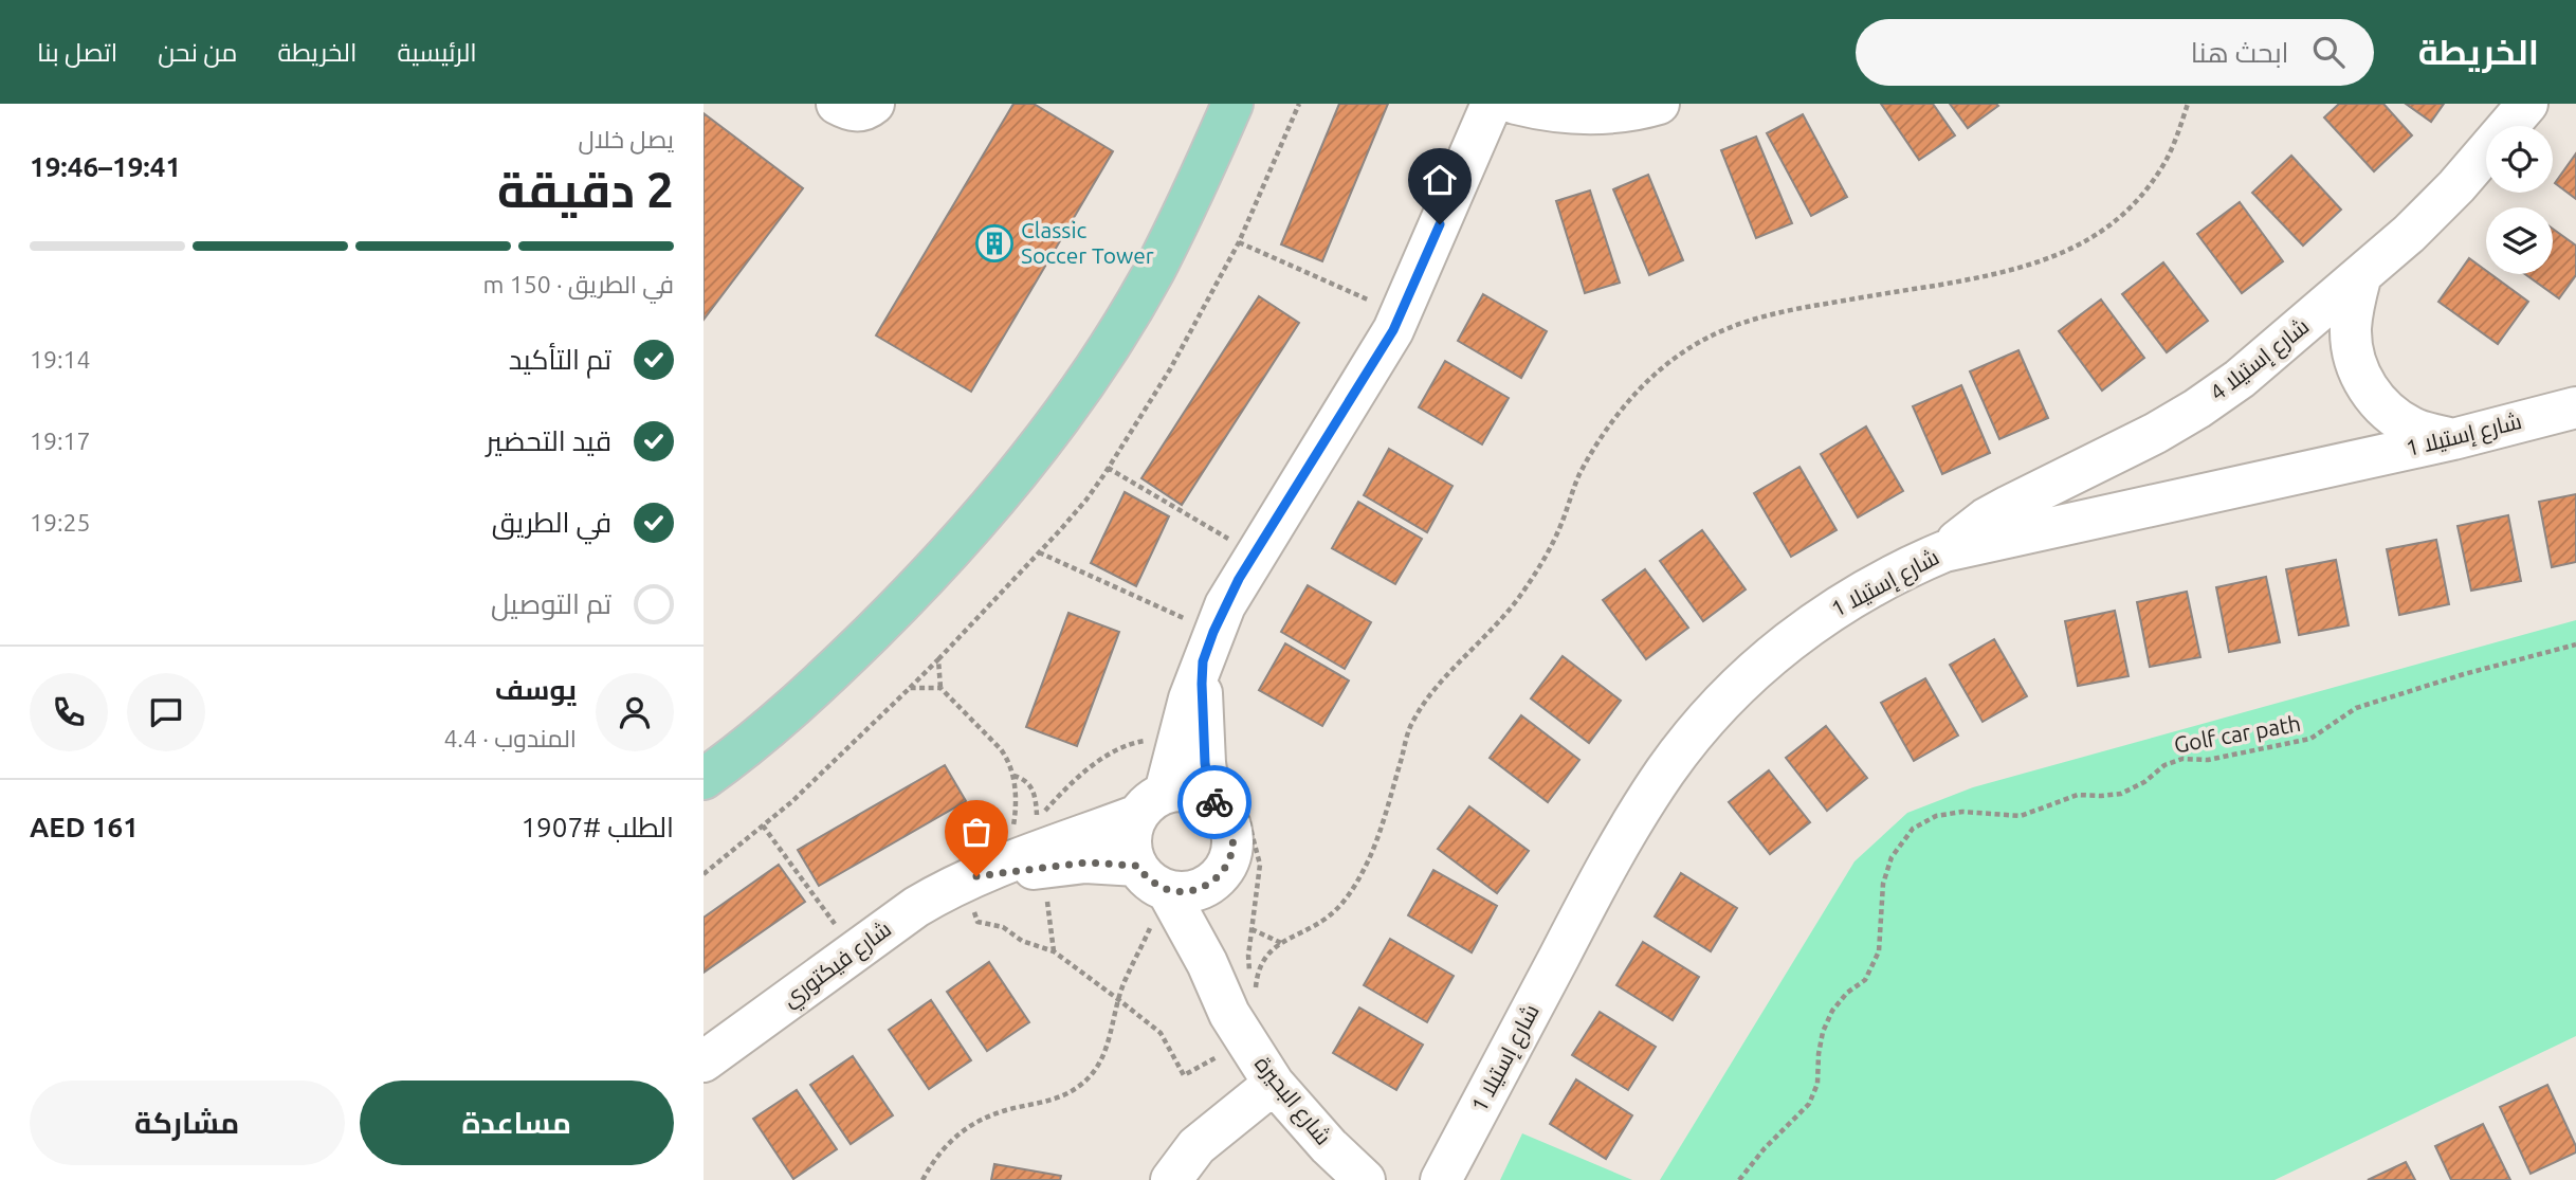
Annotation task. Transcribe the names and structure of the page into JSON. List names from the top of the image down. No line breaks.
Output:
{"streets":{"street":["شارع إستيلا 4","شارع إستيلا 1","شارع فيكتوري","شارع البحيرة"],"path":["Golf car path"]},"crossings":[["شارع إستيلا 4","شارع إستيلا 1"],["شارع فيكتوري","شارع البحيرة"]],"places":{"building":["Classic Soccer Tower"]},"page":{"header":"الخريطة","search":"ابحث هنا","nav":["الرئيسية","الخريطة","من نحن","اتصل بنا"],"heading":["2 دقيقة","يصل خلال","19:41–19:46"],"panel":["يوسف","المندوب · 4.4","الطلب #1907","AED 161"],"bar":"في الطريق · 150 m","list":[["تم التأكيد","19:14"],["قيد التحضير","19:17"],["في الطريق","19:25"],"تم التوصيل"],"buttons":["مساعدة","مشاركة"]}}
